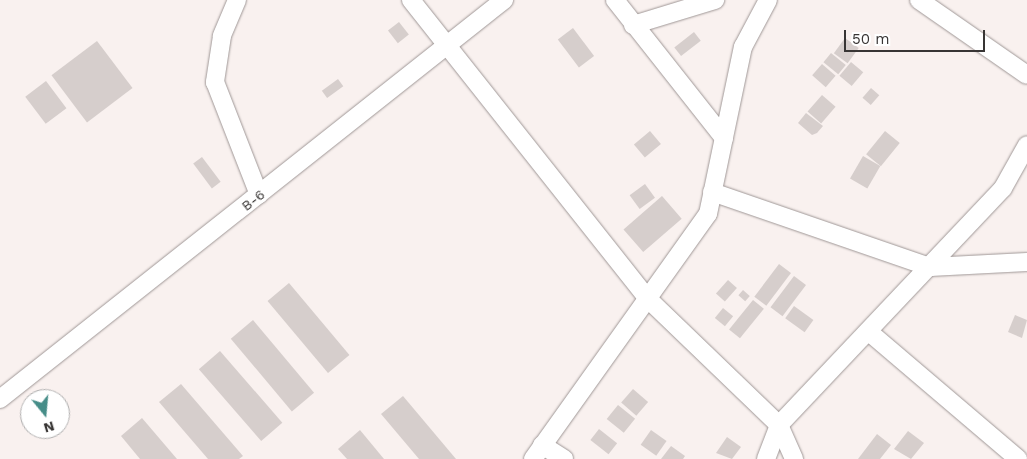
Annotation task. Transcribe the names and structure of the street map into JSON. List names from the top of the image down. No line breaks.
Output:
{"streets":{"street":["B-6"]},"scale_bar":"50 m","north":"bottom"}
